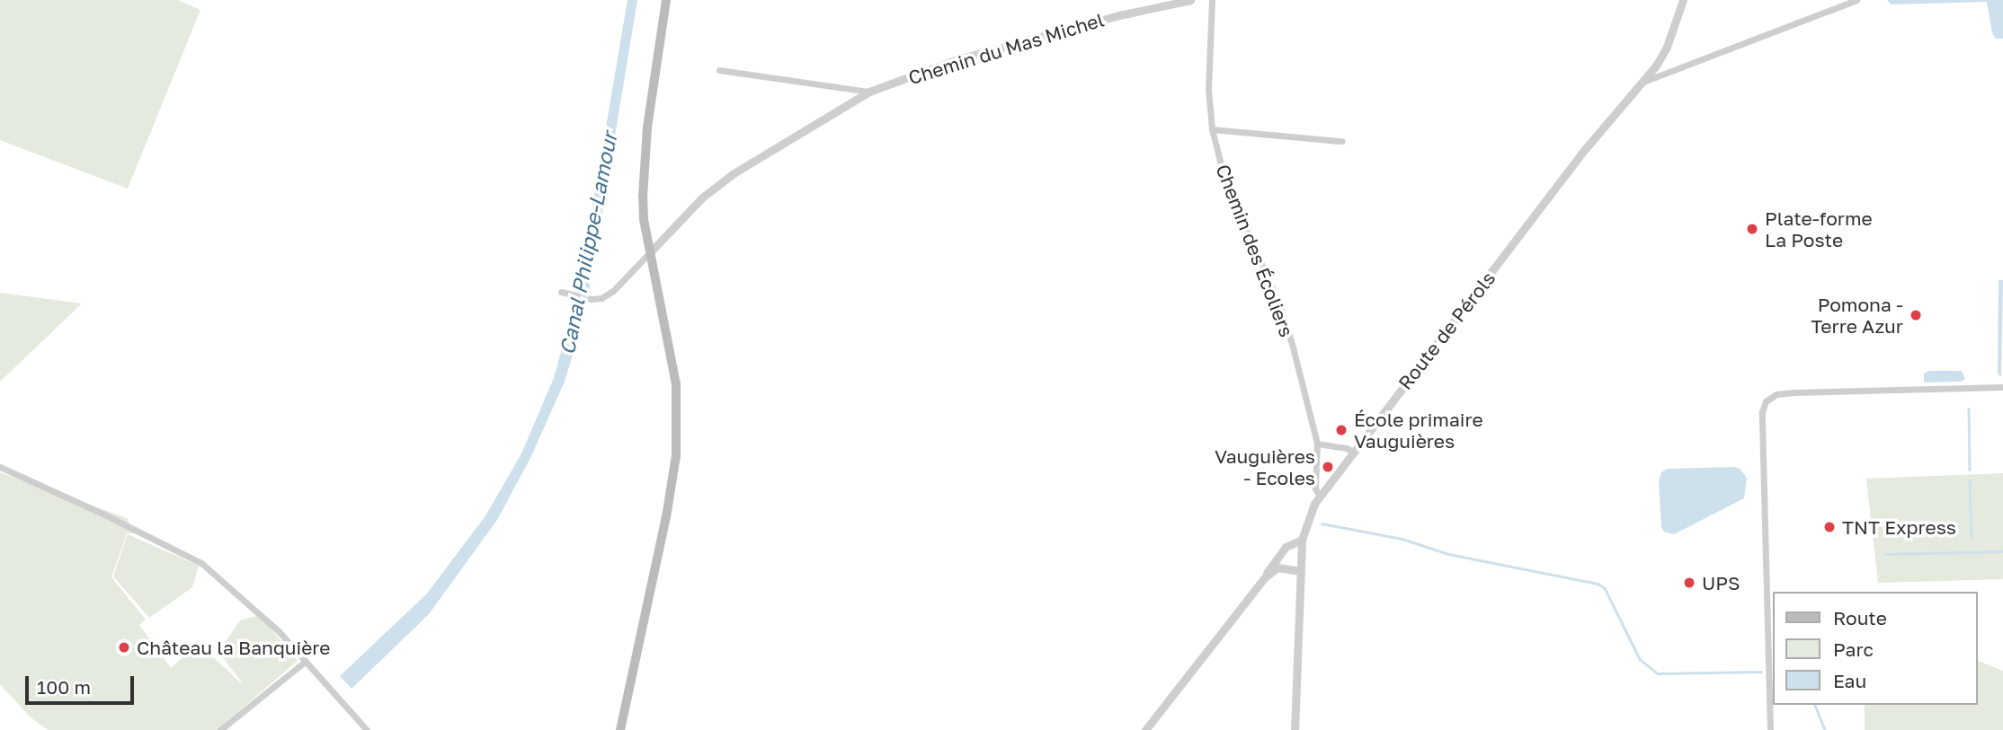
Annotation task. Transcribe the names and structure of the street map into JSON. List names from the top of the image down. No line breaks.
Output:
{"streets":{"street":["Chemin du Mas Michel","Chemin des Écoliers","Route de Pérols"]},"crossings":[["Chemin des Écoliers","Route de Pérols"]],"water":["Canal Philippe-Lamour"],"places":["Plate-forme La Poste","Pomona - Terre Azur","École primaire Vauguières","Vauguières - Ecoles","TNT Express","UPS","Château la Banquière"],"legend":["Route","Parc","Eau"],"scale_bar":"100 m"}
